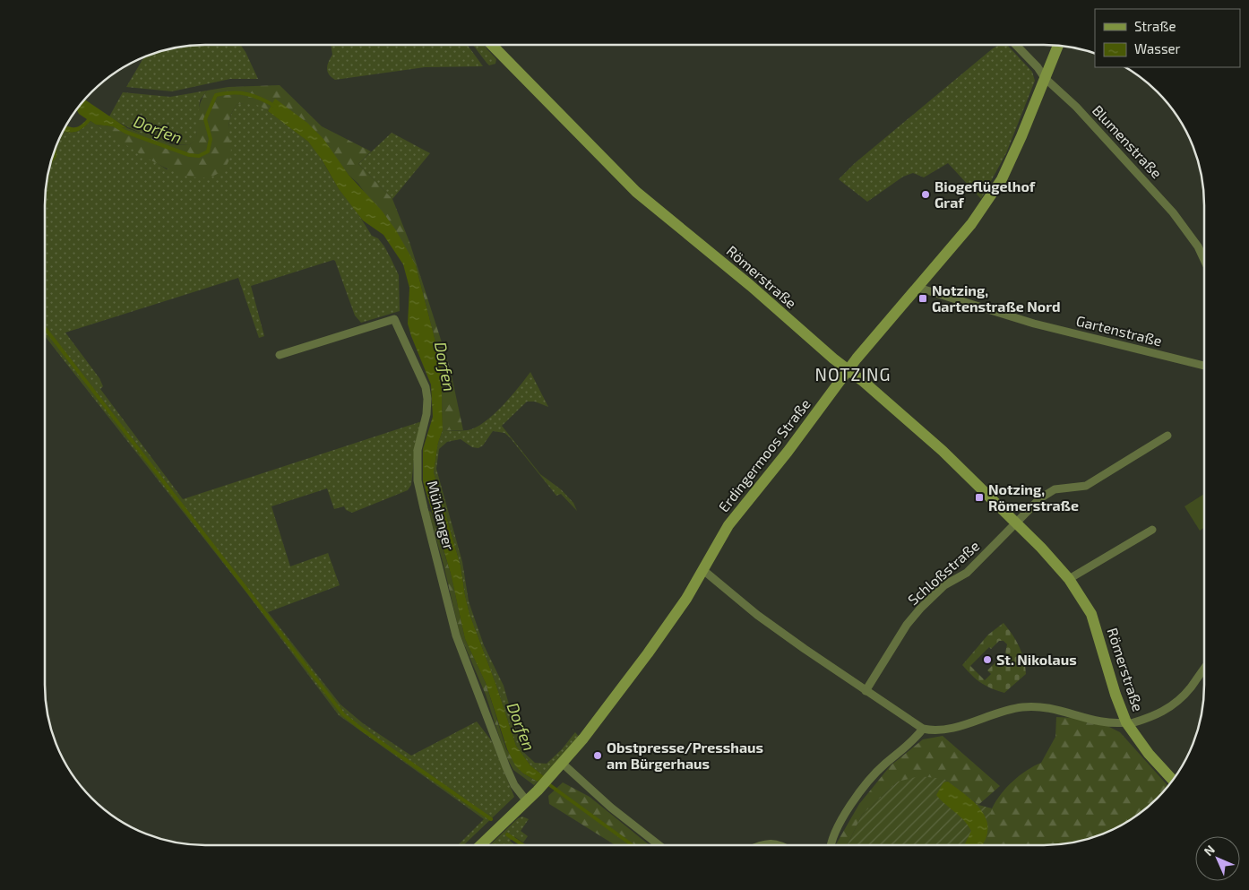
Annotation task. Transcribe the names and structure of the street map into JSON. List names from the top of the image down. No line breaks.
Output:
{"streets":{"street":["Blumenstraße","Römerstraße","Gartenstraße","Erdingermoos Straße","Mühlanger","Schloßstraße"]},"crossings":[["Blumenstraße","Erdingermoos Straße"],["Römerstraße","Erdingermoos Straße"],["Römerstraße","Schloßstraße"],["Gartenstraße","Erdingermoos Straße"],["Erdingermoos Straße","Mühlanger"]],"districts":["NOTZING"],"water":["Dorfen"],"places":{"other":["Biogeflügelhof Graf","St. Nikolaus","Obstpresse/Presshaus am Bürgerhaus"],"transit":["Notzing, Gartenstraße Nord","Notzing, Römerstraße"]},"legend":["Straße","Wasser"],"north":"top left"}
